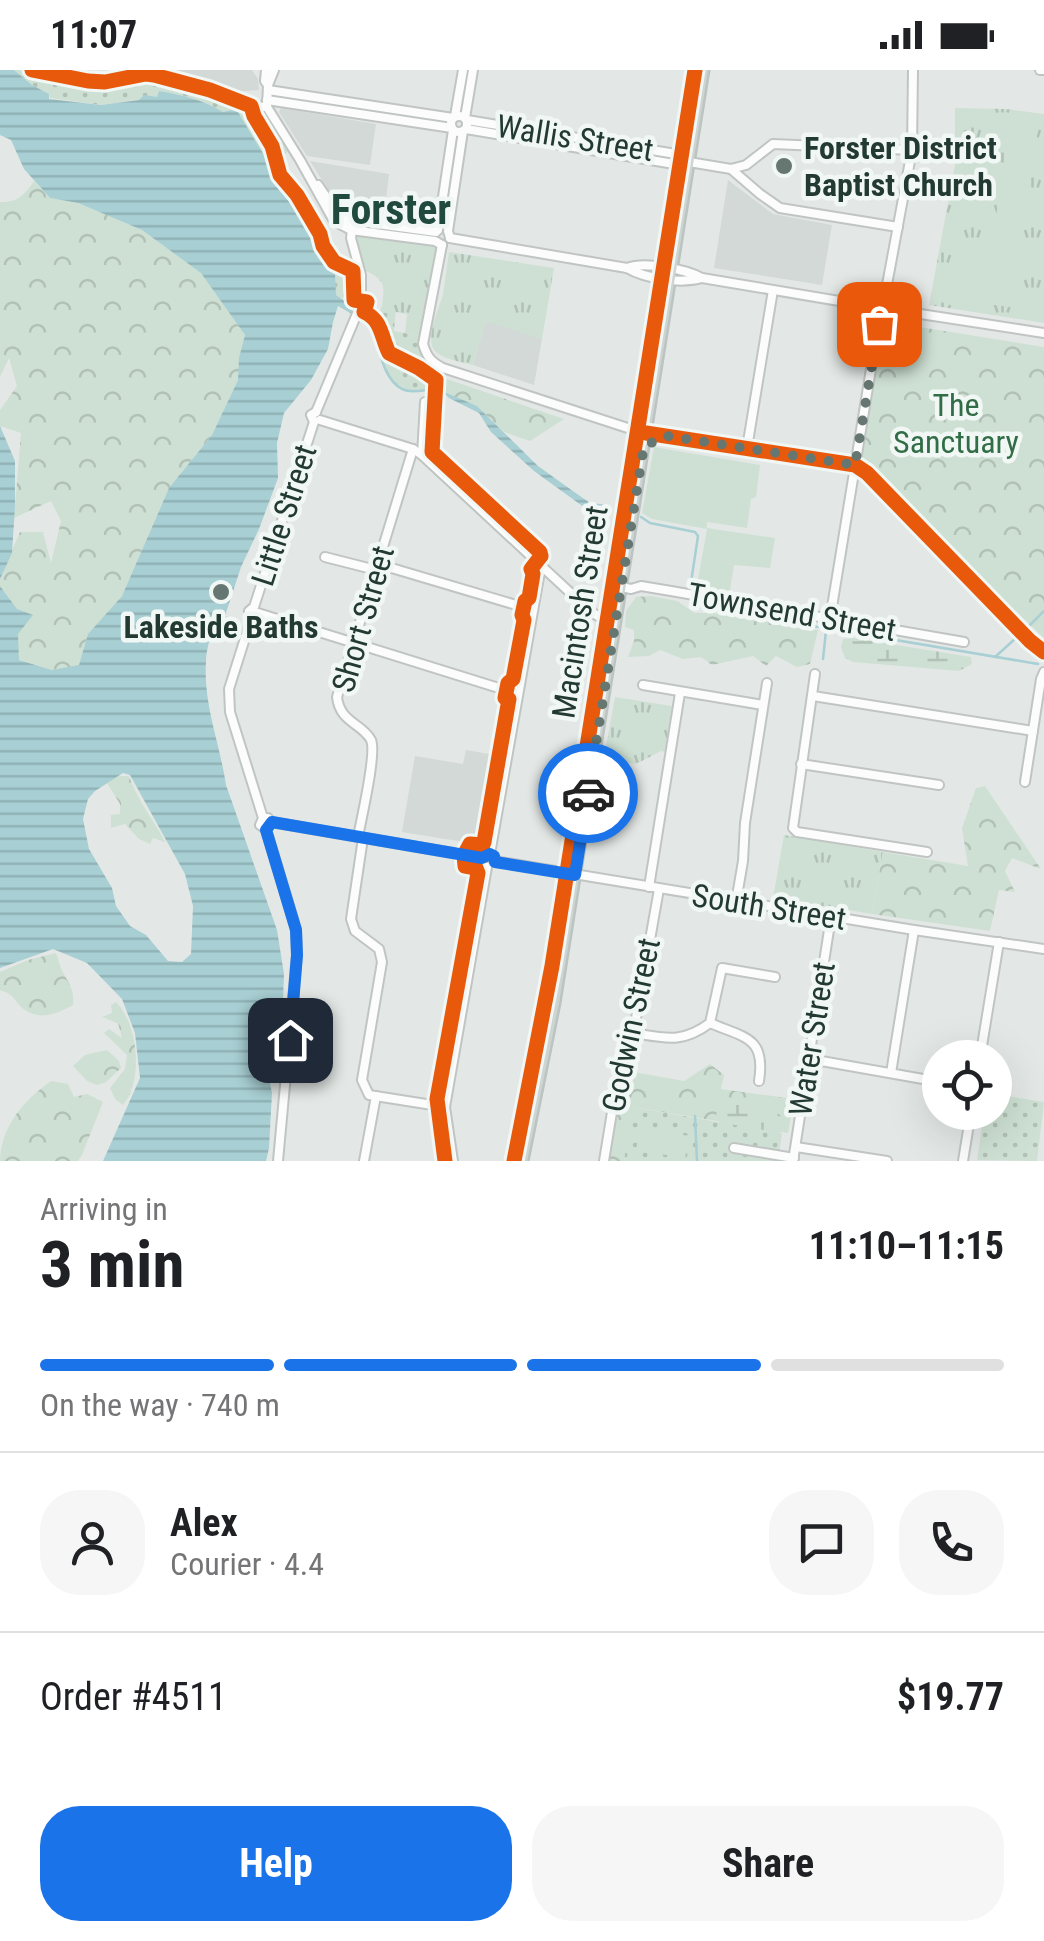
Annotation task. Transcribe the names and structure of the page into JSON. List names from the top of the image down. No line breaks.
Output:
{"streets":{"main road":["Macintosh Street"],"street":["Wallis Street","Little Street","Townsend Street","Short Street","South Street","Godwin Street","Water Street"]},"crossings":[["Wallis Street","Macintosh Street"],["Little Street","South Street"],["Macintosh Street","Townsend Street"],["Macintosh Street","South Street"],["Short Street","South Street"],["South Street","Godwin Street"],["South Street","Water Street"]],"districts":["Forster"],"parks":["The Sanctuary"],"places":["Forster District Baptist Church","Lakeside Baths"],"page":{"status":"11:07","heading":["3 min","Arriving in","11:10–11:15"],"panel":["Alex","Courier · 4.4","Order #4511","$19.77"],"bar":"On the way · 740 m","buttons":["Help","Share"]}}
